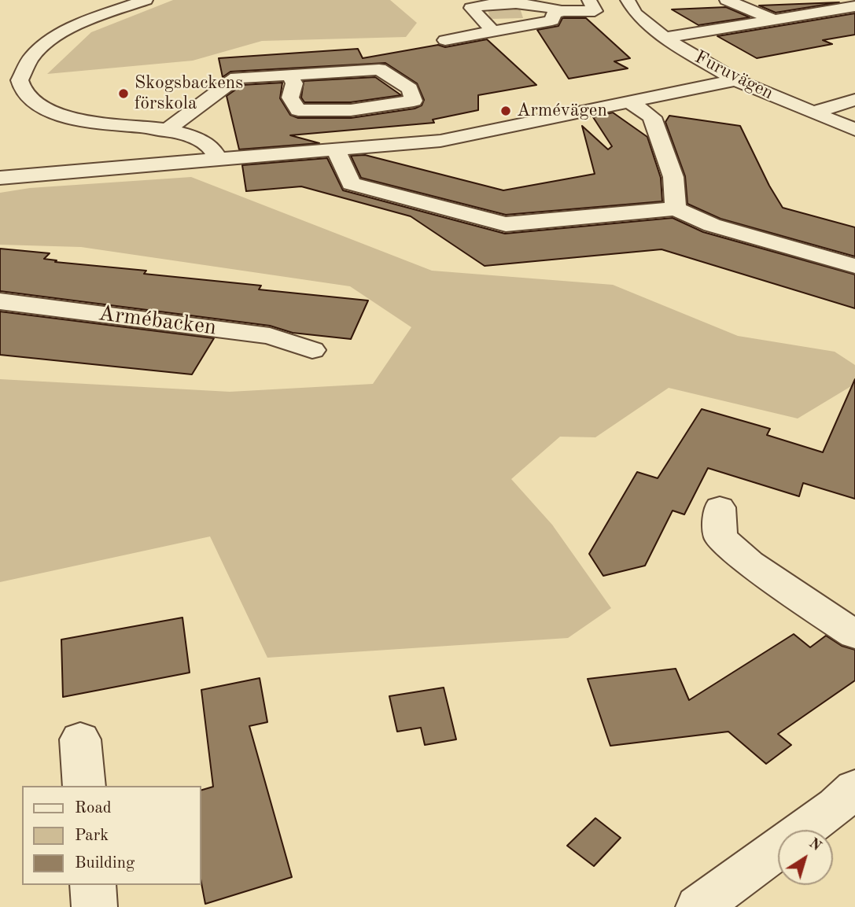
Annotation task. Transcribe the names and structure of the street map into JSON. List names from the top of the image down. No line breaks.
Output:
{"streets":{"street":["Furuvägen","Armébacken"]},"places":["Skogsbackens förskola","Armévägen"],"legend":["Road","Park","Building"],"north":"top right"}
